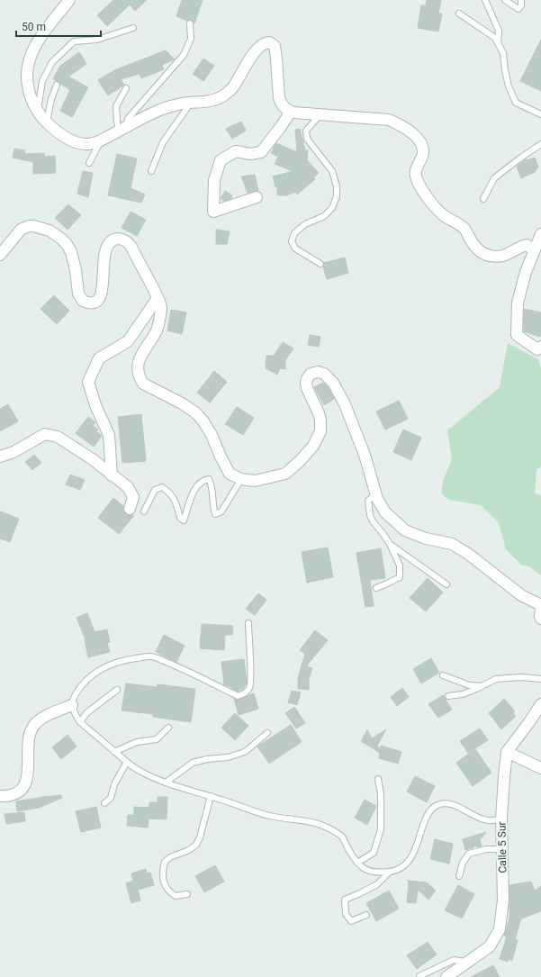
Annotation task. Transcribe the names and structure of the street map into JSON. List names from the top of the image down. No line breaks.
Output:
{"streets":{"street":["Calle 5 Sur"]},"scale_bar":"50 m"}
